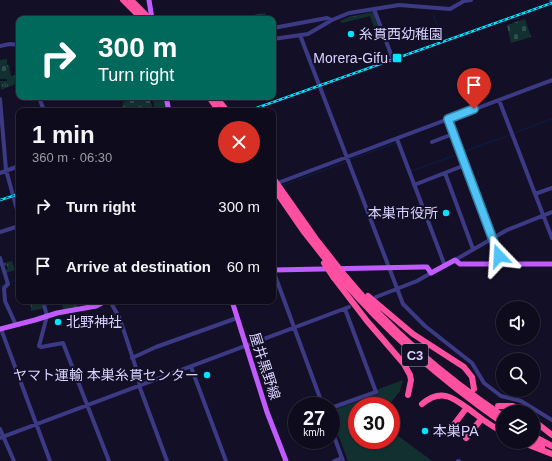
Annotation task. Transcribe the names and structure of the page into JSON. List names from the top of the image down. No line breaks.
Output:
{"streets":{"highway":["C3"],"main road":["屋井黒野線"]},"places":{"other":["糸貫西幼稚園","本巣市役所","北野神社","ヤマト運輸 本巣糸貫センター","本巣PA"],"transit":["Morera-Gifu"]},"page":{"turn":["300 m","Turn right"],"heading":["1 min","360 m · 06:30"],"list":[{"name":"Turn right","value":"300 m"},{"name":"Arrive at destination","value":"60 m"}],"speed":"27 km/h","limit":"30"}}
